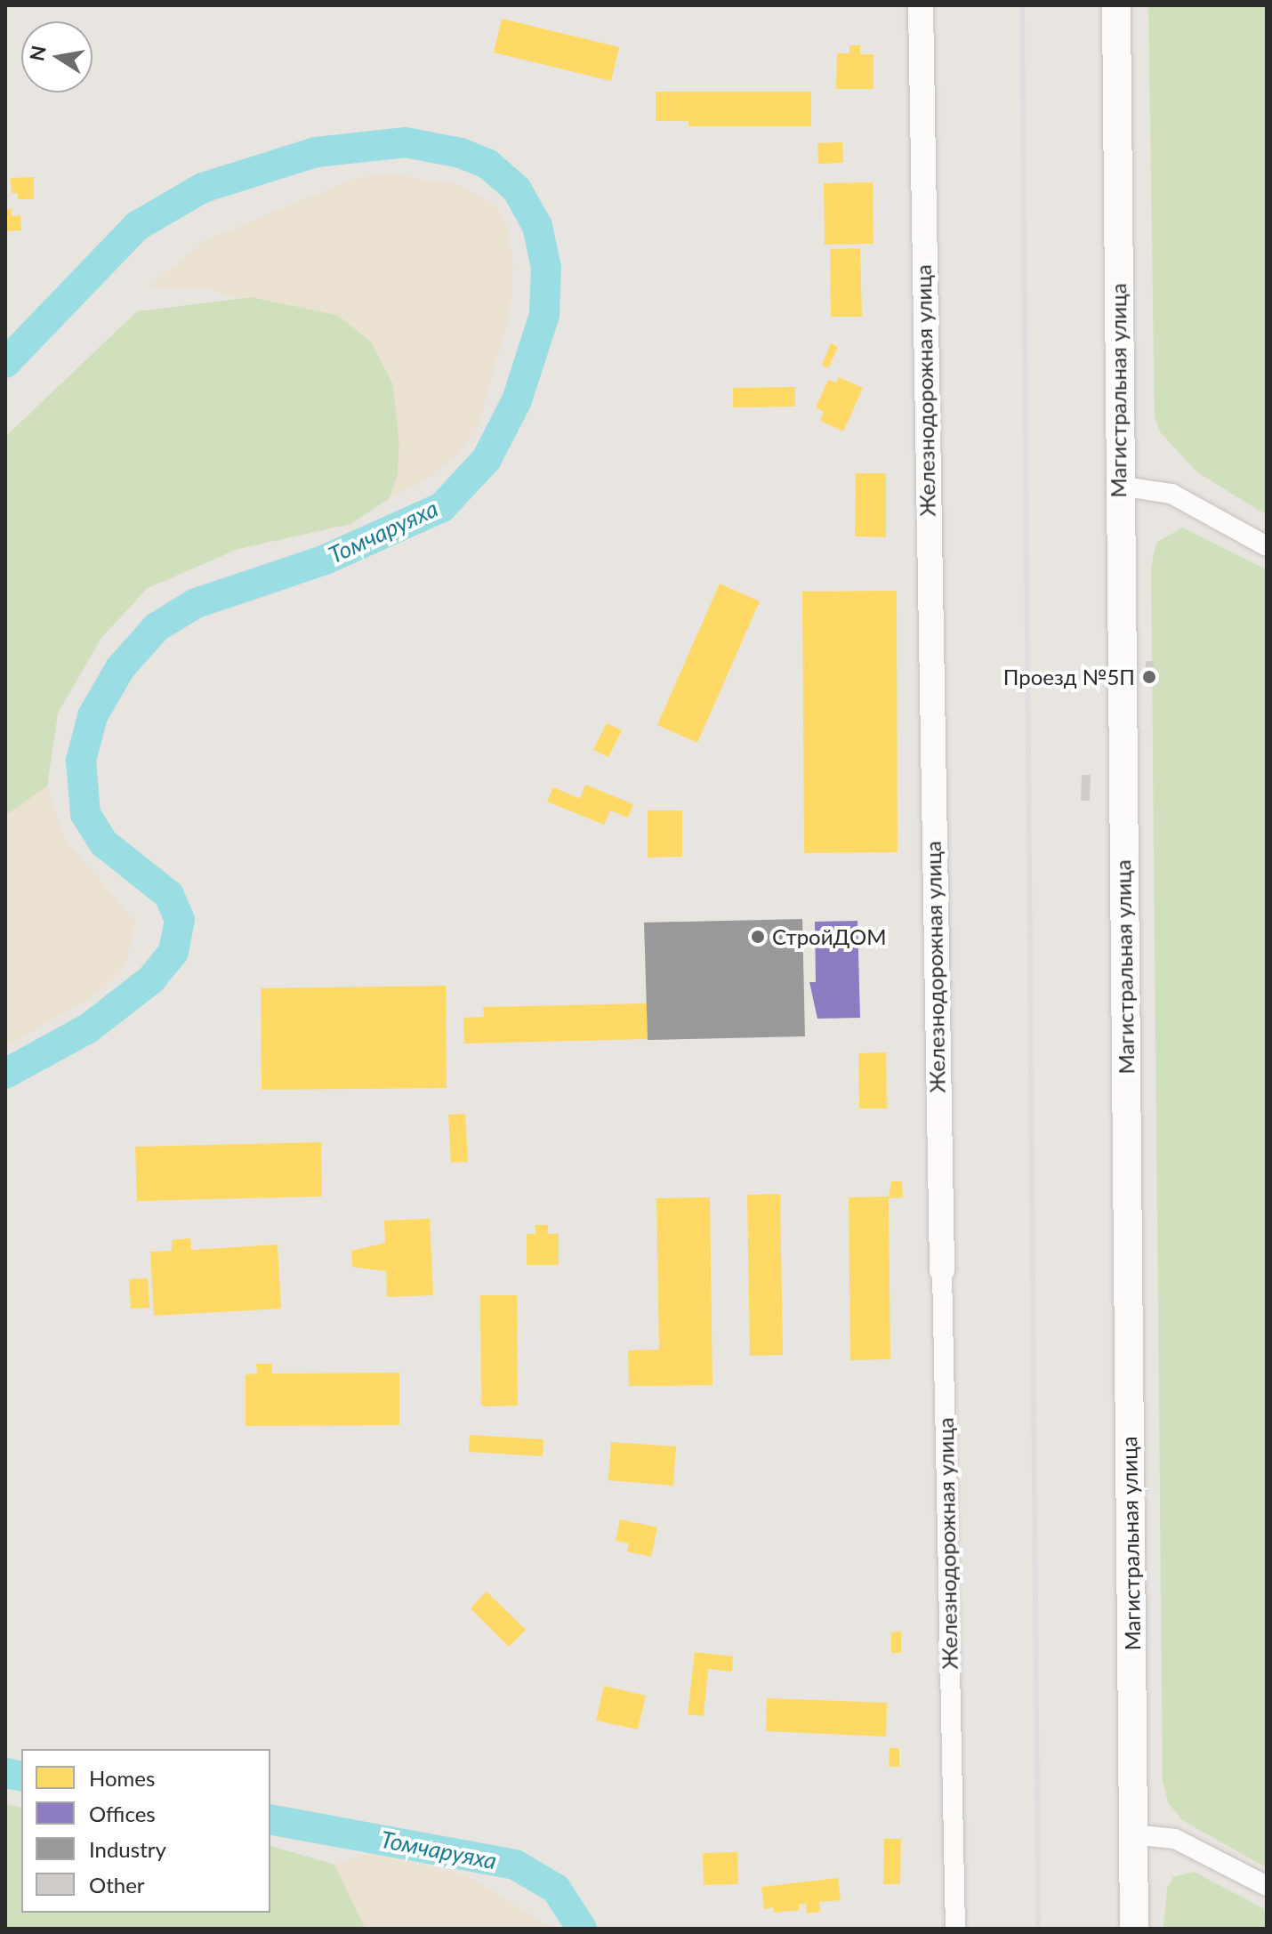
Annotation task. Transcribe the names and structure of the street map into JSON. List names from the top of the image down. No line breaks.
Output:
{"streets":{"main road":["Магистральная улица"],"street":["Железнодорожная улица"]},"water":["Томчаруяха"],"places":["Проезд №5П","СтройДОМ"],"legend":["Homes","Offices","Industry","Other"],"north":"left"}
